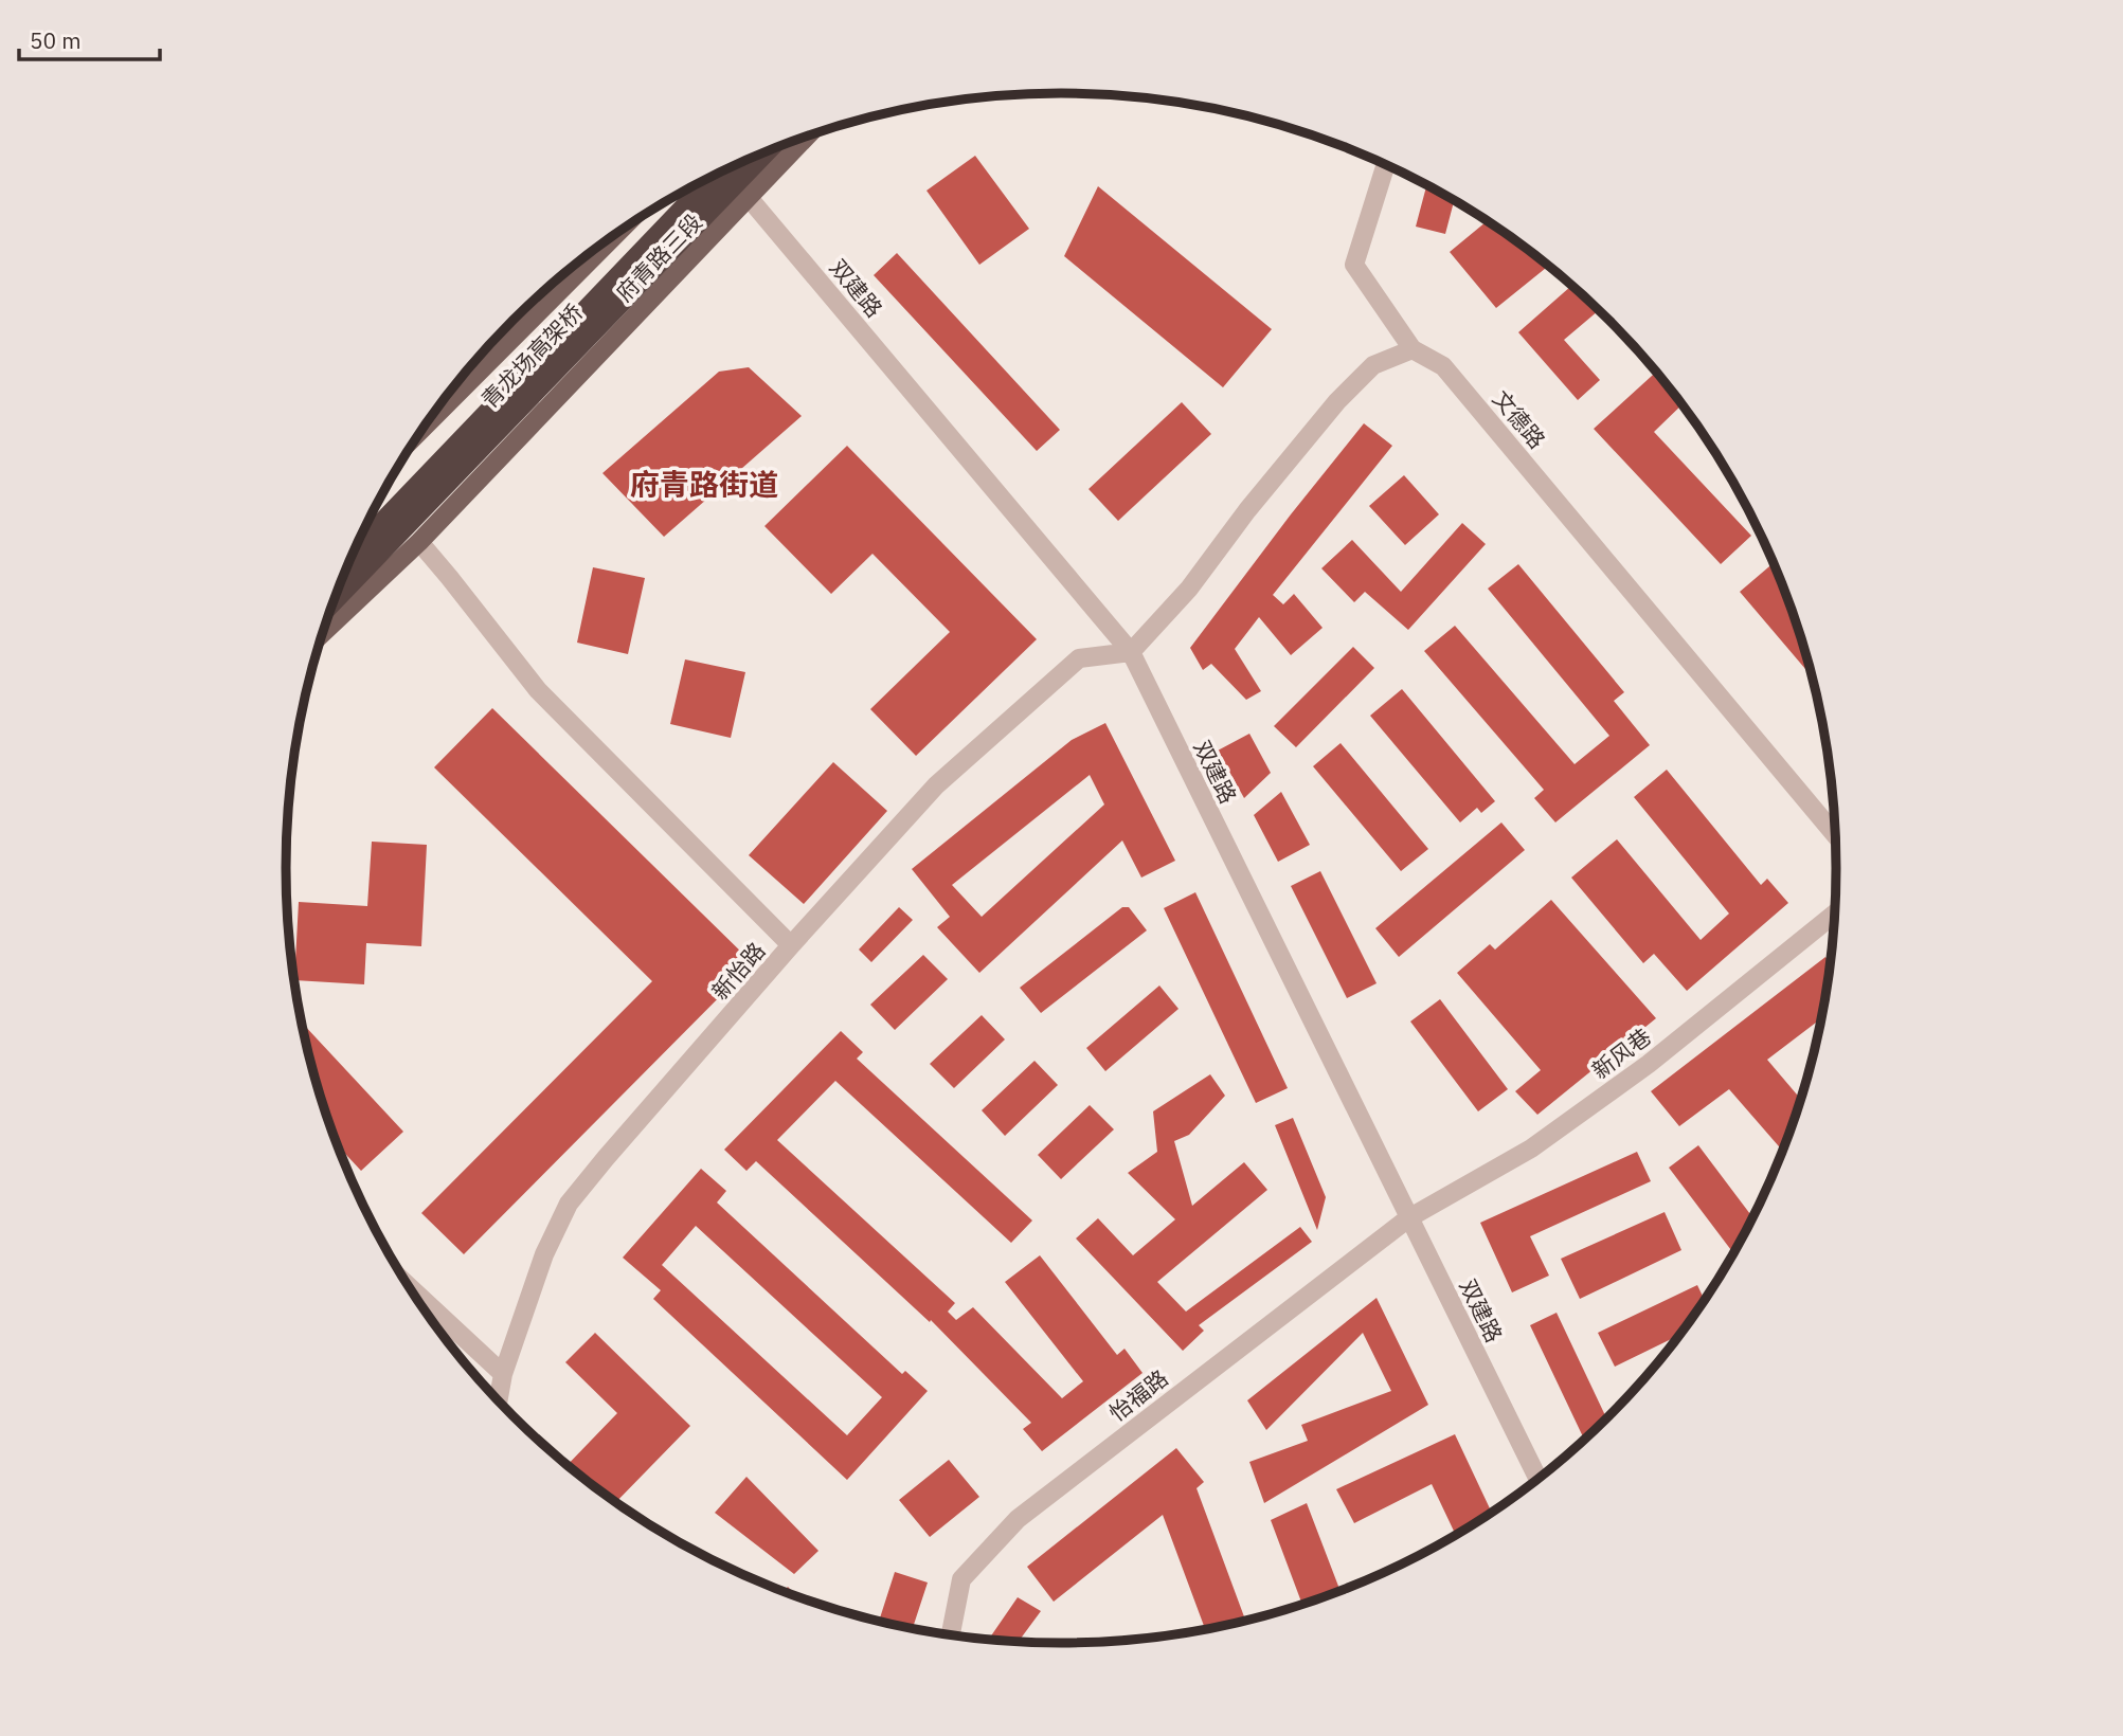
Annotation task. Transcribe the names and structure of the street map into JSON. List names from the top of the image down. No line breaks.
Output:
{"streets":{"highway":["青龙场高架桥"],"main road":["府青路三段"],"street":["双建路","文德路","新怡路","新风巷","怡福路"]},"crossings":[["府青路三段","双建路"],["双建路","新怡路"],["双建路","新风巷"],["双建路","怡福路"],["新风巷","怡福路"]],"districts":["府青路街道"],"scale_bar":"50 m"}
